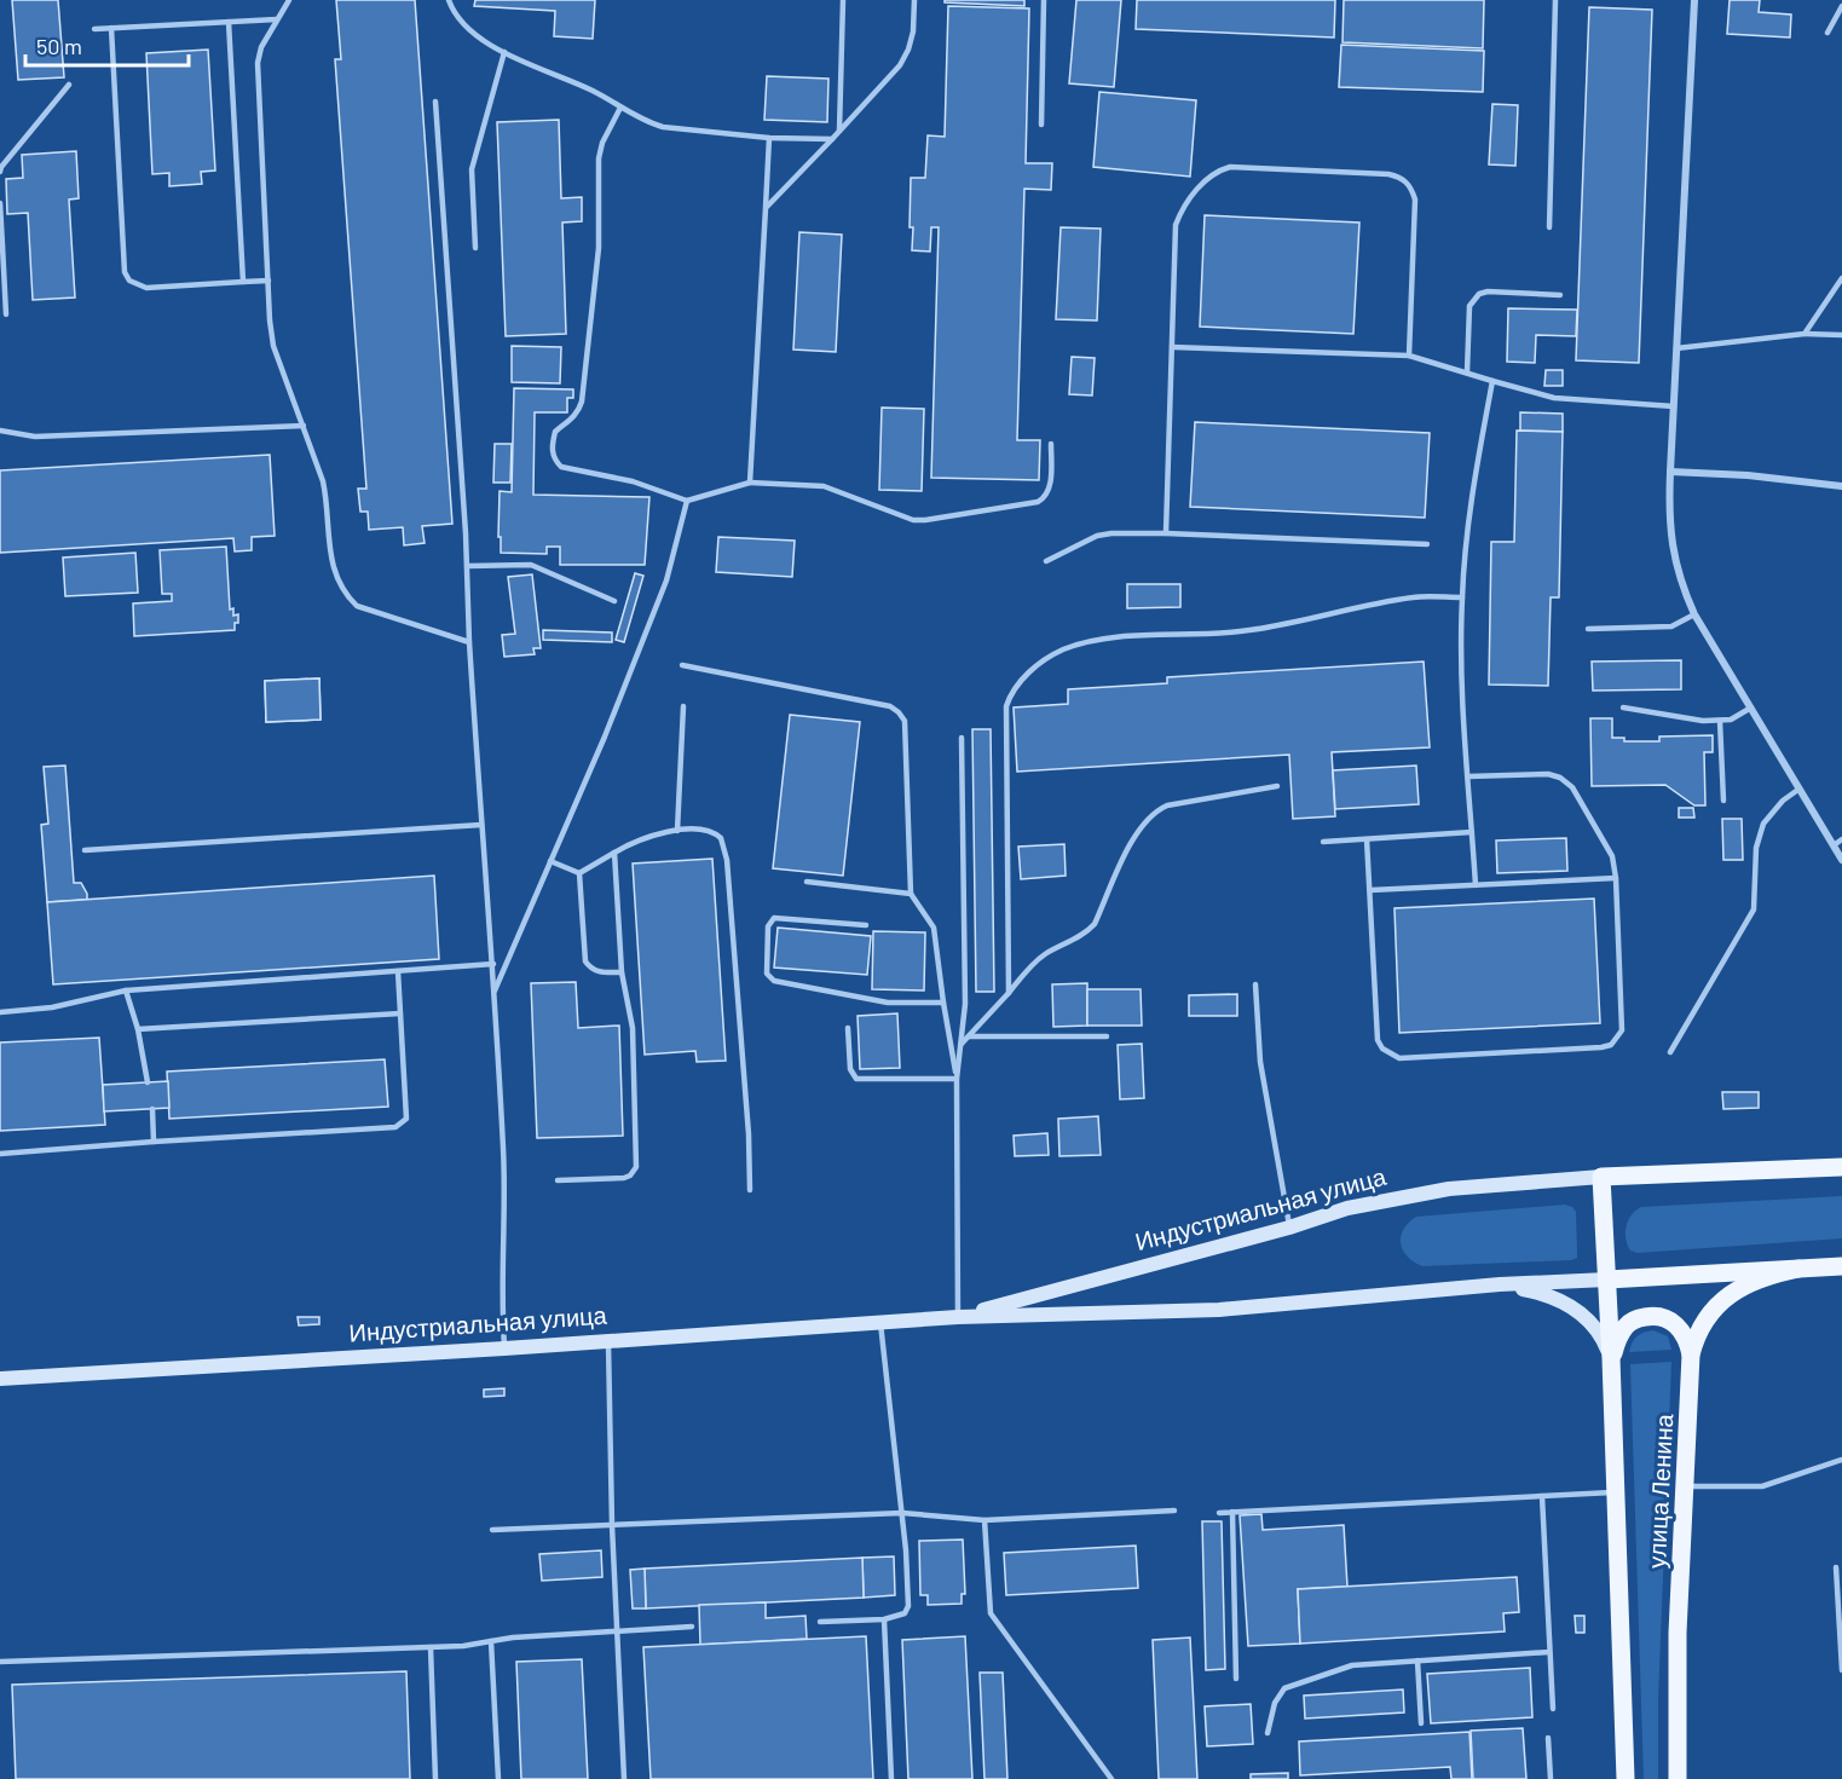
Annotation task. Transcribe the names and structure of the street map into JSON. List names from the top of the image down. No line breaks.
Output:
{"streets":{"main road":["Индустриальная улица","улица Ленина"]},"crossings":[["Индустриальная улица","улица Ленина"]],"scale_bar":"50 m"}
